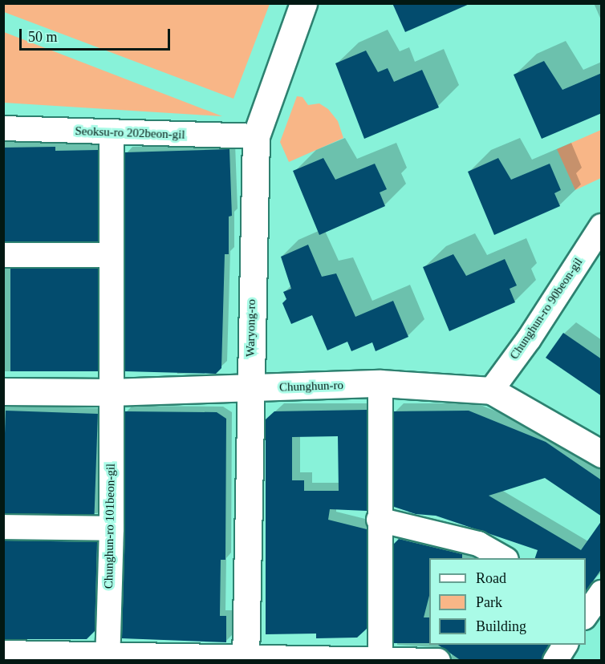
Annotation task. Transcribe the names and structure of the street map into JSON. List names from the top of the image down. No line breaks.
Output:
{"streets":{"street":["Seoksu-ro 202beon-gil","Chunghun-ro 90beon-gil","Waryong-ro","Chunghun-ro","Chunghun-ro 101beon-gil"]},"crossings":[["Seoksu-ro 202beon-gil","Waryong-ro"],["Seoksu-ro 202beon-gil","Chunghun-ro 101beon-gil"],["Chunghun-ro 90beon-gil","Chunghun-ro"],["Waryong-ro","Chunghun-ro"],["Chunghun-ro","Chunghun-ro 101beon-gil"]],"legend":["Road","Park","Building"],"scale_bar":"50 m"}
